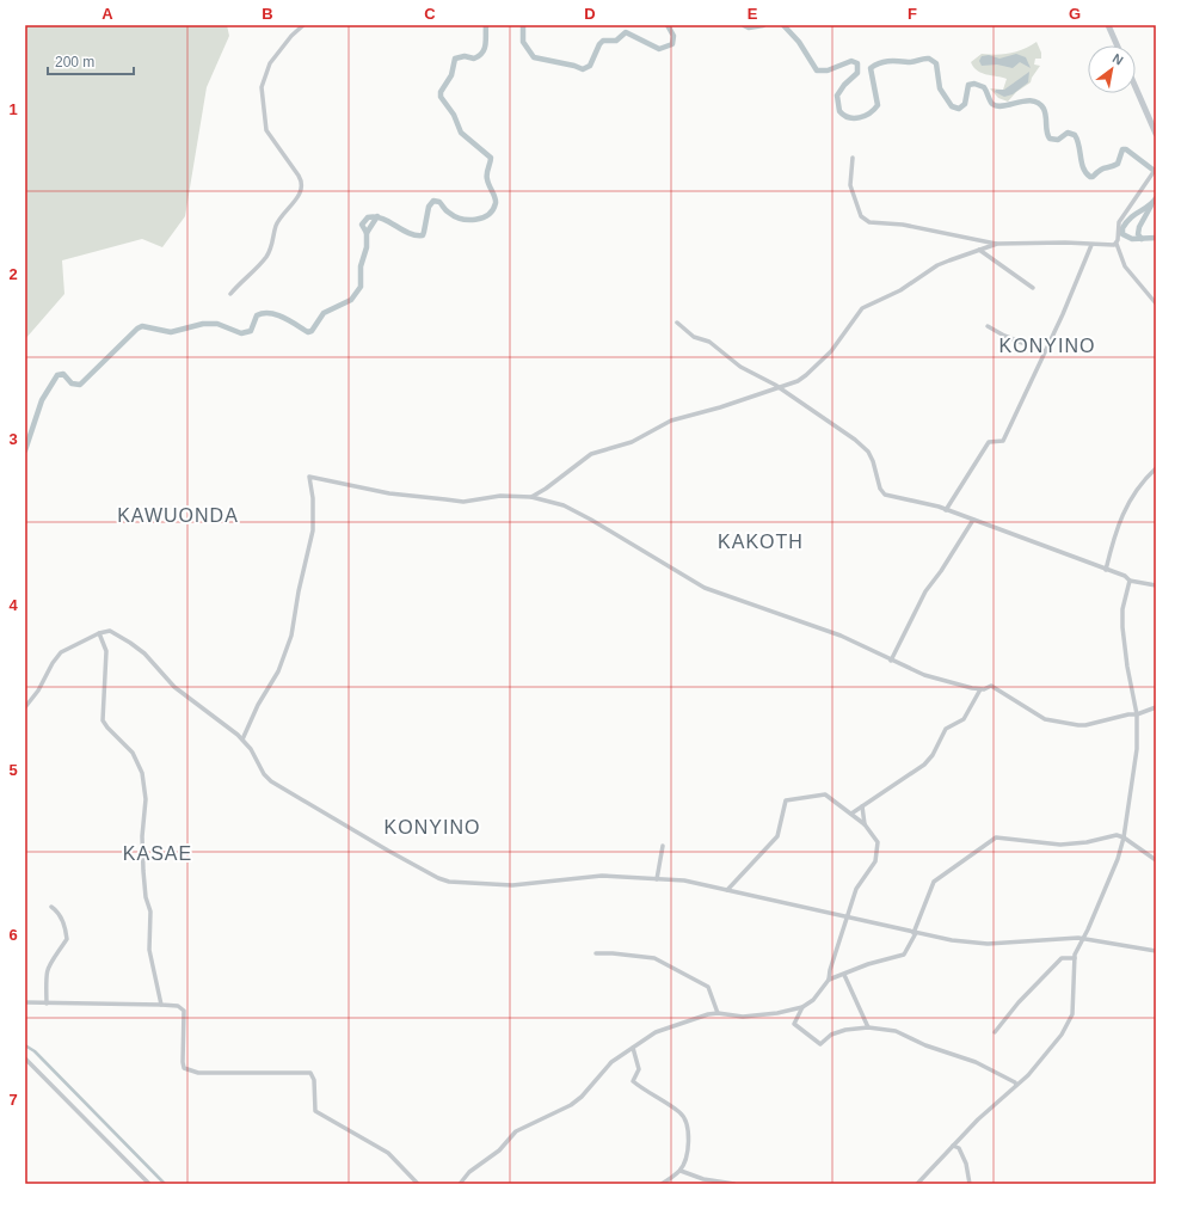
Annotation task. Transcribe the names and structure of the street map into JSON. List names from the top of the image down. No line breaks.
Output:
{"districts":["KONYINO","KAWUONDA","KAKOTH","KONYINO","KASAE"],"scale_bar":"200 m","north":"top right","grid":{"columns":["A","B","C","D","E","F","G"],"rows":["1","2","3","4","5","6","7"]}}
